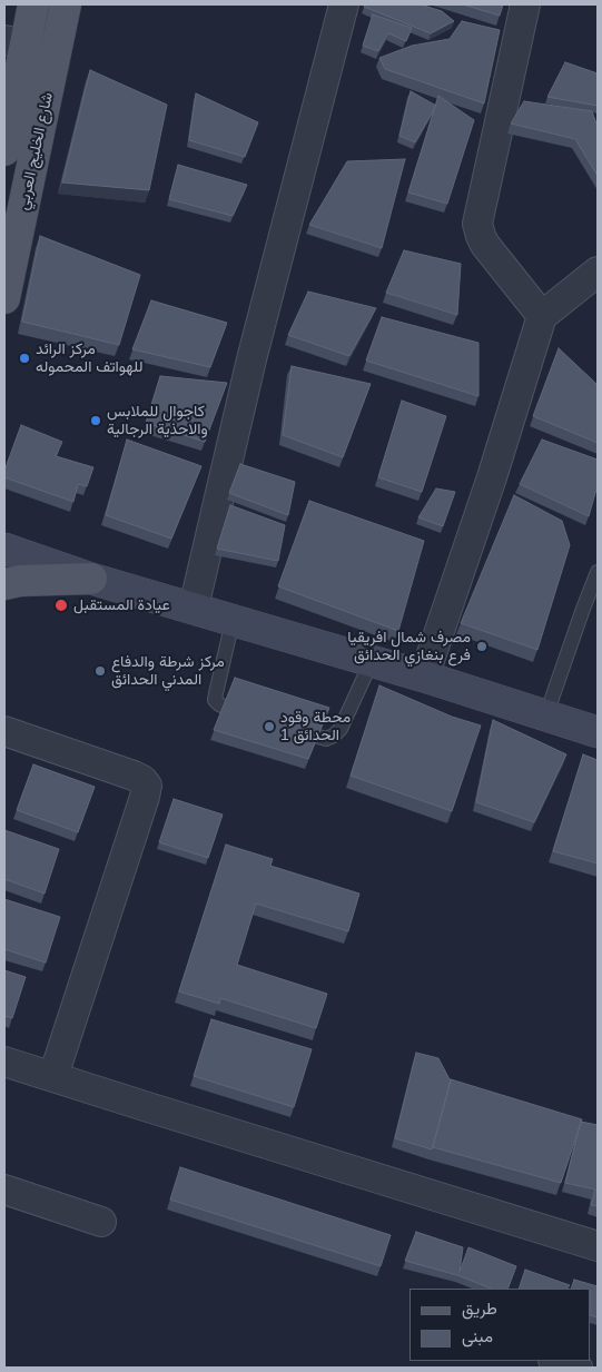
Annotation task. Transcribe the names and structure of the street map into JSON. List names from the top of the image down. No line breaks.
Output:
{"streets":{"main road":["شارع الخليج العربي"]},"places":["مركز الرائد للهواتف المحموله","كاجوال للملابس والاحذية الرجالية","عيادة المستقبل","مصرف شمال افريقيا فرع بنغازي الحدائق","مركز شرطة والدفاع المدني الحدائق","محطة وقود الحدائق 1"],"legend":["طريق","مبنى"]}
